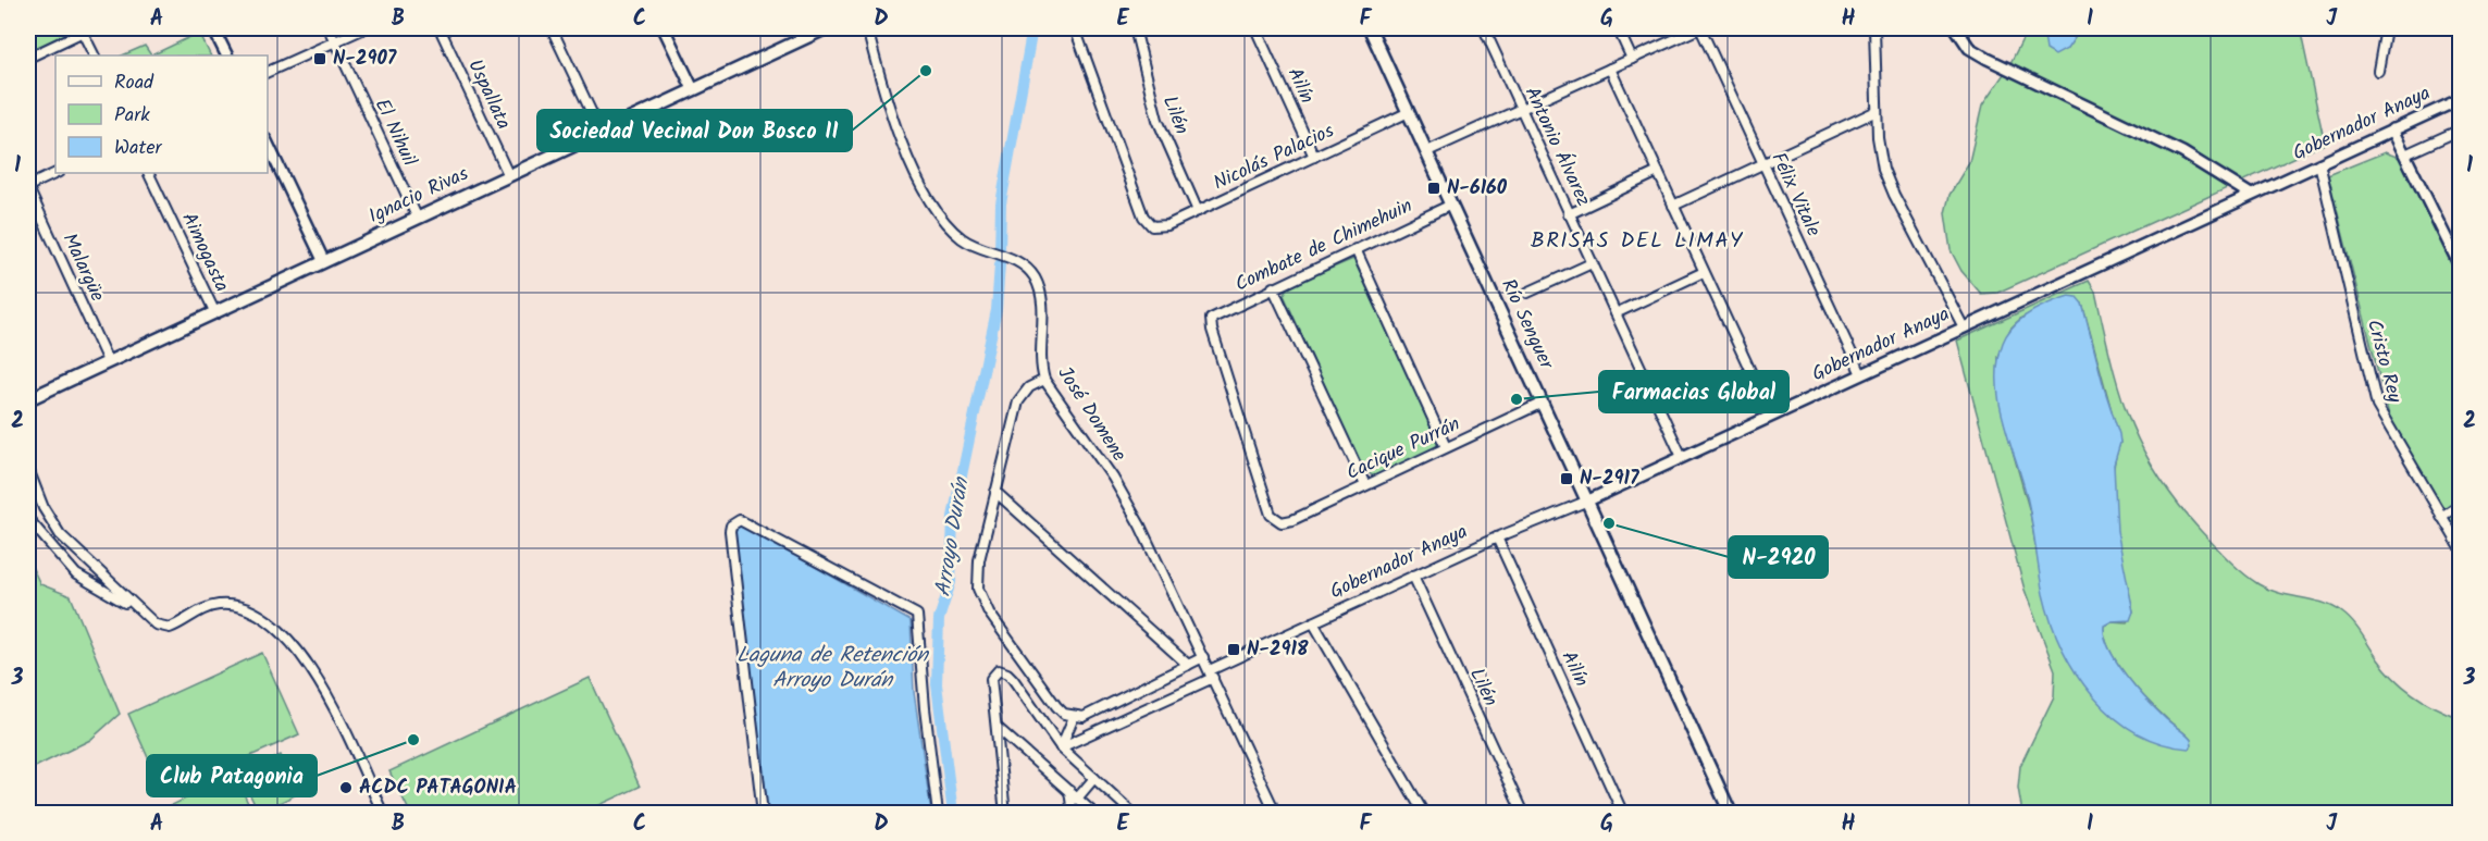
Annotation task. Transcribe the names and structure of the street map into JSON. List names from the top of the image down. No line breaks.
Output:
{"streets":{"main road":["Ignacio Rivas","Río Senguer"],"street":["Ailín","Uspallata","Lilén","Gobernador Anaya","El Nihuil","Antonio Álvarez","Nicolás Palacios","Félix Vitale","Combate de Chimehuin","Aimogasta","Malargüe","Cristo Rey","José Domene","Cacique Purrán"]},"crossings":[["Ailín","Gobernador Anaya"],["Ailín","Nicolás Palacios"],["Uspallata","Ignacio Rivas"],["Lilén","Gobernador Anaya"],["Lilén","Nicolás Palacios"],["Gobernador Anaya","Antonio Álvarez"],["Gobernador Anaya","Félix Vitale"],["Gobernador Anaya","Río Senguer"],["Gobernador Anaya","Cristo Rey"],["Gobernador Anaya","José Domene"],["El Nihuil","Ignacio Rivas"],["Nicolás Palacios","Río Senguer"],["Ignacio Rivas","Aimogasta"],["Ignacio Rivas","Malargüe"],["Combate de Chimehuin","Río Senguer"],["Combate de Chimehuin","Cacique Purrán"],["Río Senguer","Cacique Purrán"]],"districts":["BRISAS DEL LIMAY"],"water":["Arroyo Durán","Laguna de Retención Arroyo Durán"],"places":{"transit":["N-2907","N-6160","N-2917","N-2918"],"other":["Sociedad Vecinal Don Bosco II","Farmacias Global","N-2920","Club Patagonia","ACDC PATAGONIA"]},"legend":["Road","Park","Water"],"grid":{"columns":["A","B","C","D","E","F","G","H","I","J"],"rows":["1","2","3"]}}
